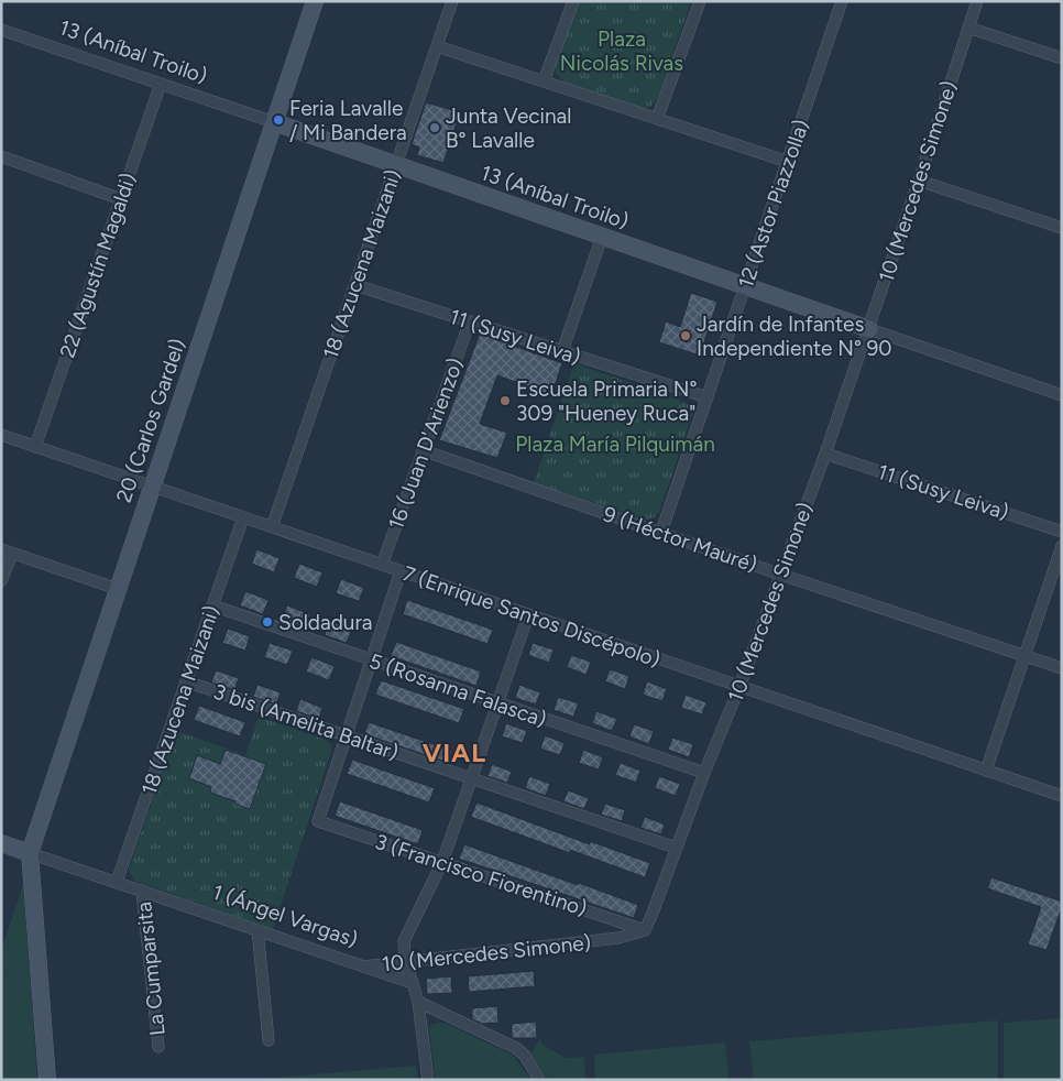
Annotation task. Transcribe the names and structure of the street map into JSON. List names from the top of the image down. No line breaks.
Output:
{"streets":{"street":["13 (Aníbal Troilo)","10 (Mercedes Simone)","12 (Astor Piazzolla)","18 (Azucena Maizani)","22 (Agustín Magaldi)","11 (Susy Leiva)","20 (Carlos Gardel)","16 (Juan D'Arienzo)","9 (Héctor Mauré)","7 (Enrique Santos Discépolo)","5 (Rosanna Falasca)","3 bis (Amelita Baltar)","3 (Francisco Fiorentino)","1 (Ángel Vargas)","La Cumparsita"]},"crossings":[["13 (Aníbal Troilo)","10 (Mercedes Simone)"],["13 (Aníbal Troilo)","12 (Astor Piazzolla)"],["13 (Aníbal Troilo)","18 (Azucena Maizani)"],["13 (Aníbal Troilo)","22 (Agustín Magaldi)"],["13 (Aníbal Troilo)","20 (Carlos Gardel)"],["10 (Mercedes Simone)","11 (Susy Leiva)"],["10 (Mercedes Simone)","9 (Héctor Mauré)"],["10 (Mercedes Simone)","7 (Enrique Santos Discépolo)"],["10 (Mercedes Simone)","5 (Rosanna Falasca)"],["10 (Mercedes Simone)","3 bis (Amelita Baltar)"],["10 (Mercedes Simone)","3 (Francisco Fiorentino)"],["10 (Mercedes Simone)","1 (Ángel Vargas)"],["12 (Astor Piazzolla)","11 (Susy Leiva)"],["12 (Astor Piazzolla)","9 (Héctor Mauré)"],["18 (Azucena Maizani)","11 (Susy Leiva)"],["18 (Azucena Maizani)","7 (Enrique Santos Discépolo)"],["18 (Azucena Maizani)","5 (Rosanna Falasca)"],["18 (Azucena Maizani)","3 bis (Amelita Baltar)"],["18 (Azucena Maizani)","1 (Ángel Vargas)"],["22 (Agustín Magaldi)","7 (Enrique Santos Discépolo)"],["11 (Susy Leiva)","16 (Juan D'Arienzo)"],["20 (Carlos Gardel)","7 (Enrique Santos Discépolo)"],["20 (Carlos Gardel)","1 (Ángel Vargas)"],["16 (Juan D'Arienzo)","9 (Héctor Mauré)"],["16 (Juan D'Arienzo)","7 (Enrique Santos Discépolo)"],["3 bis (Amelita Baltar)","3 (Francisco Fiorentino)"],["1 (Ángel Vargas)","La Cumparsita"]],"districts":["VIAL"],"parks":["Plaza Nicolás Rivas","Plaza María Pilquimán"],"places":["Feria Lavalle / Mi Bandera","Junta Vecinal B° Lavalle","Jardín de Infantes Independiente N° 90","Escuela Primaria N° 309 \"Hueney Ruca\"","Soldadura"]}
